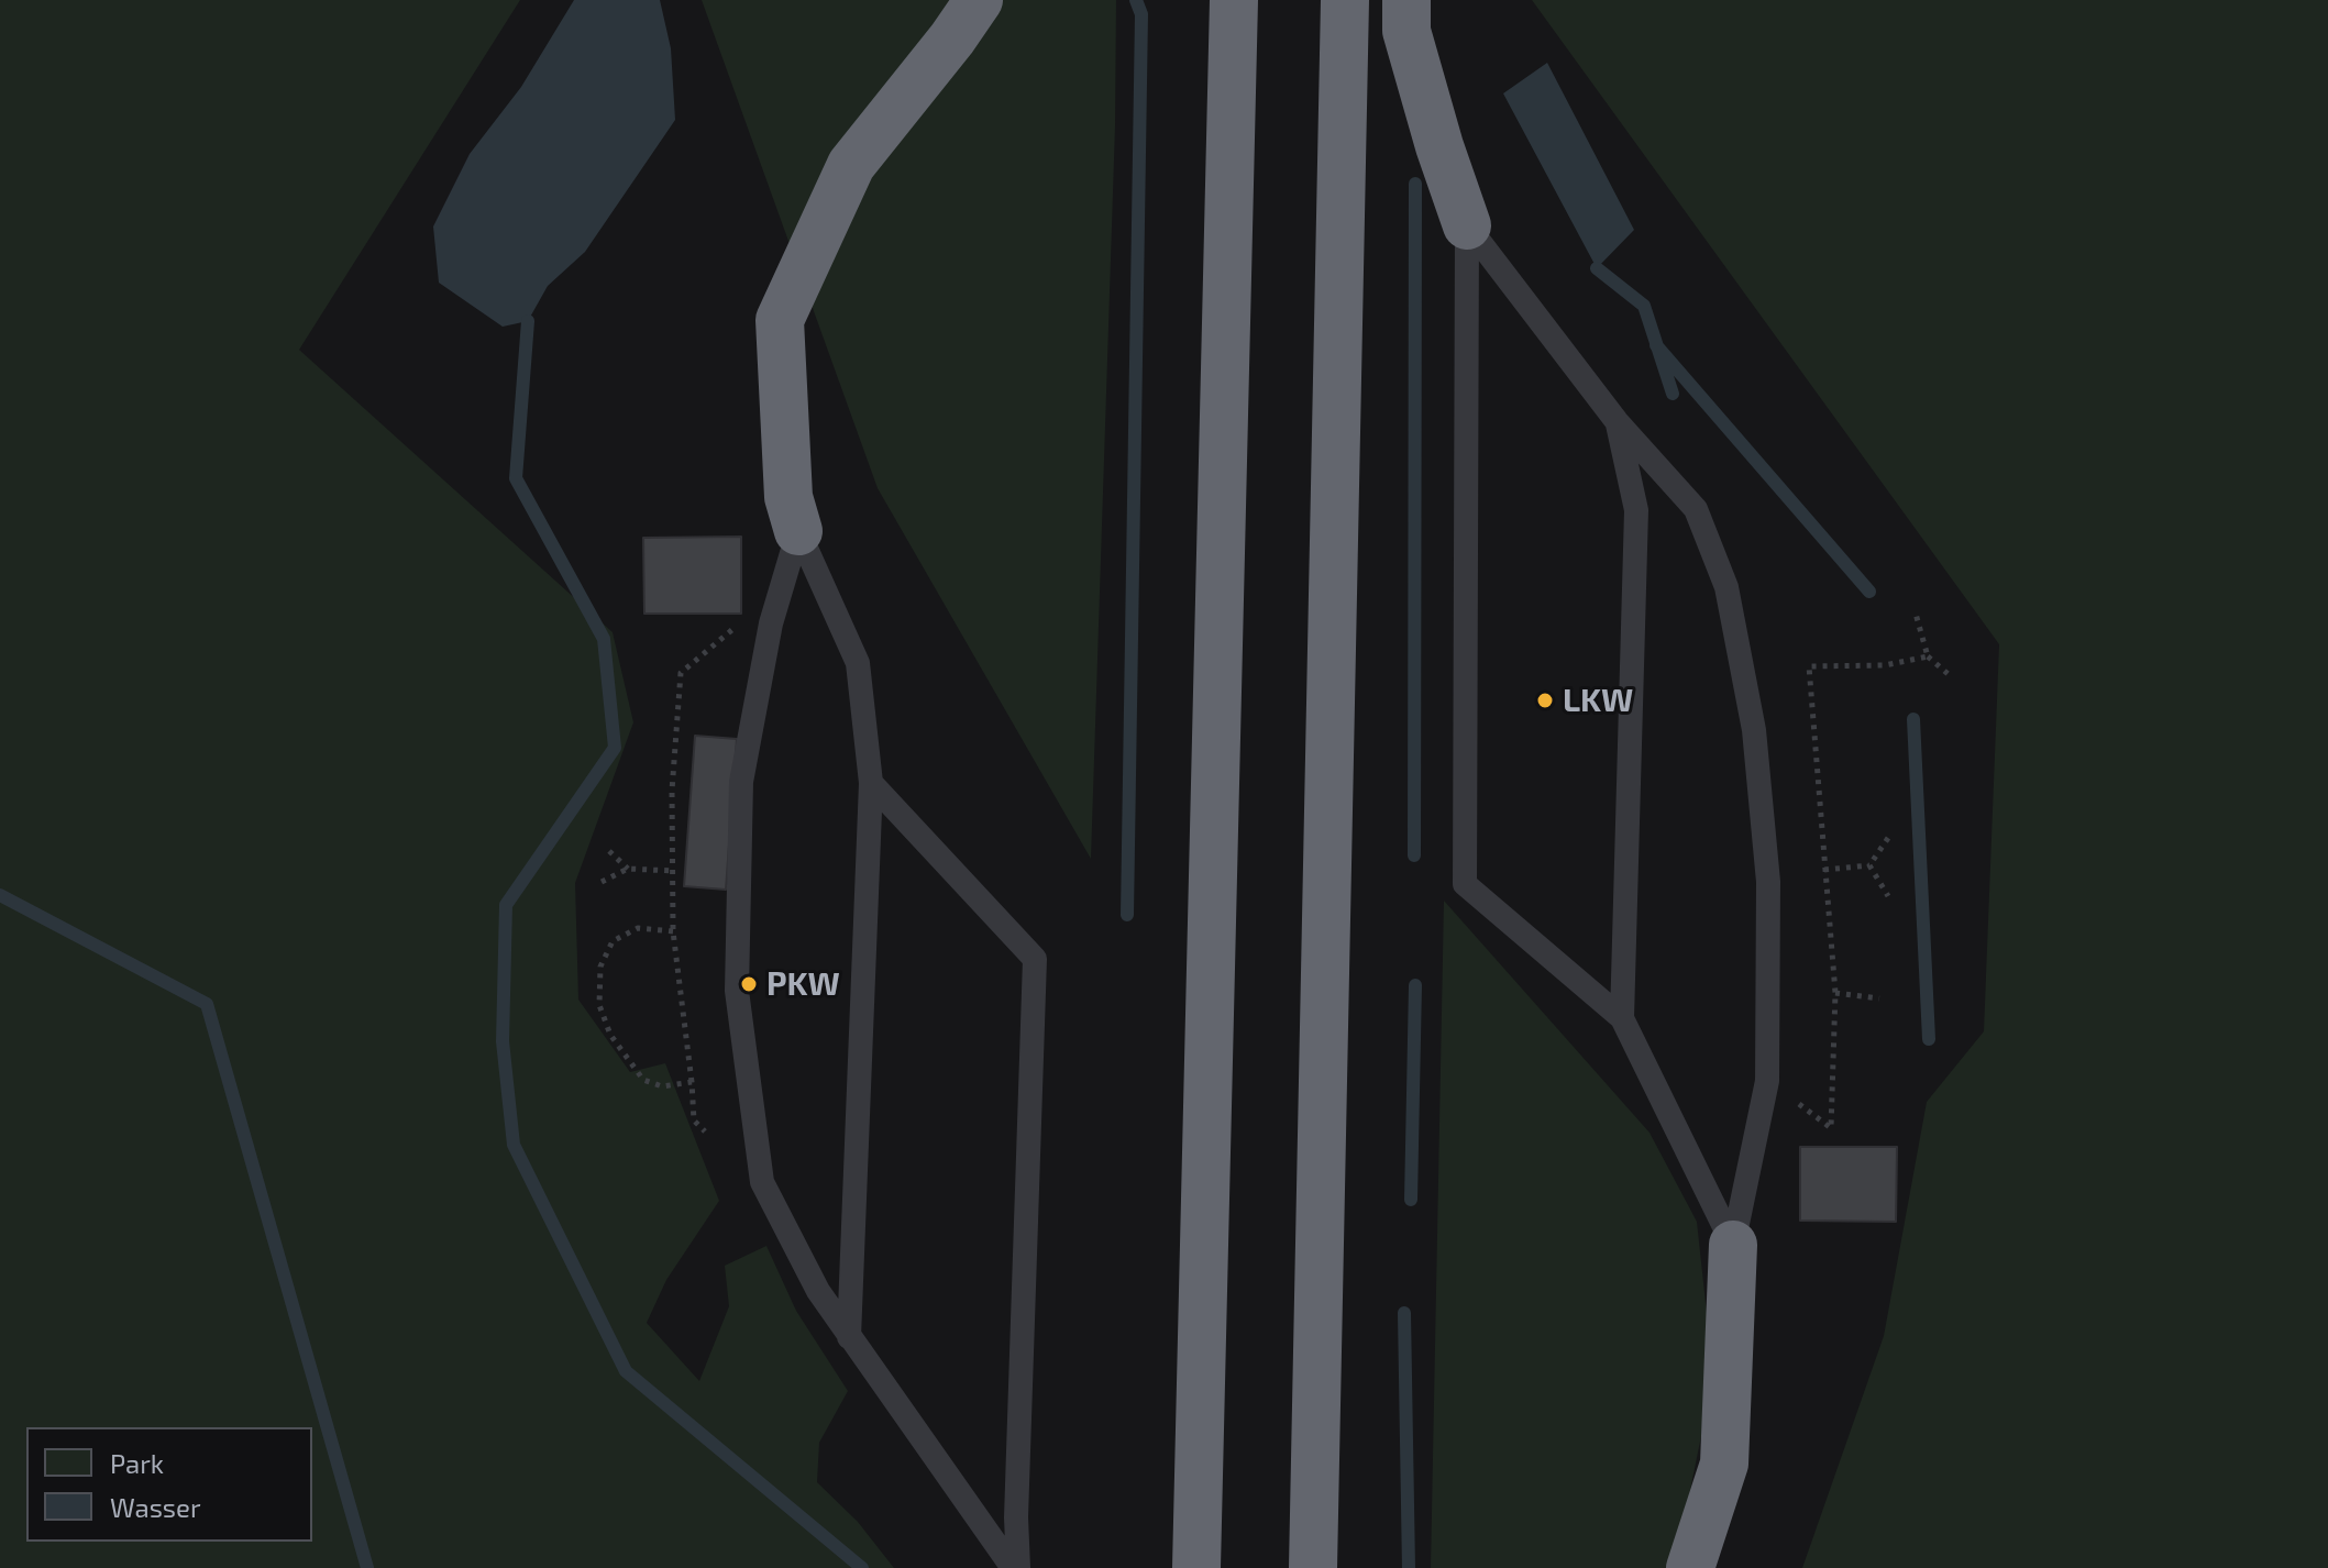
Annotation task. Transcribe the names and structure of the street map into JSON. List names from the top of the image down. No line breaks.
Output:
{"places":["LKW","PKW"],"legend":["Park","Wasser"]}
